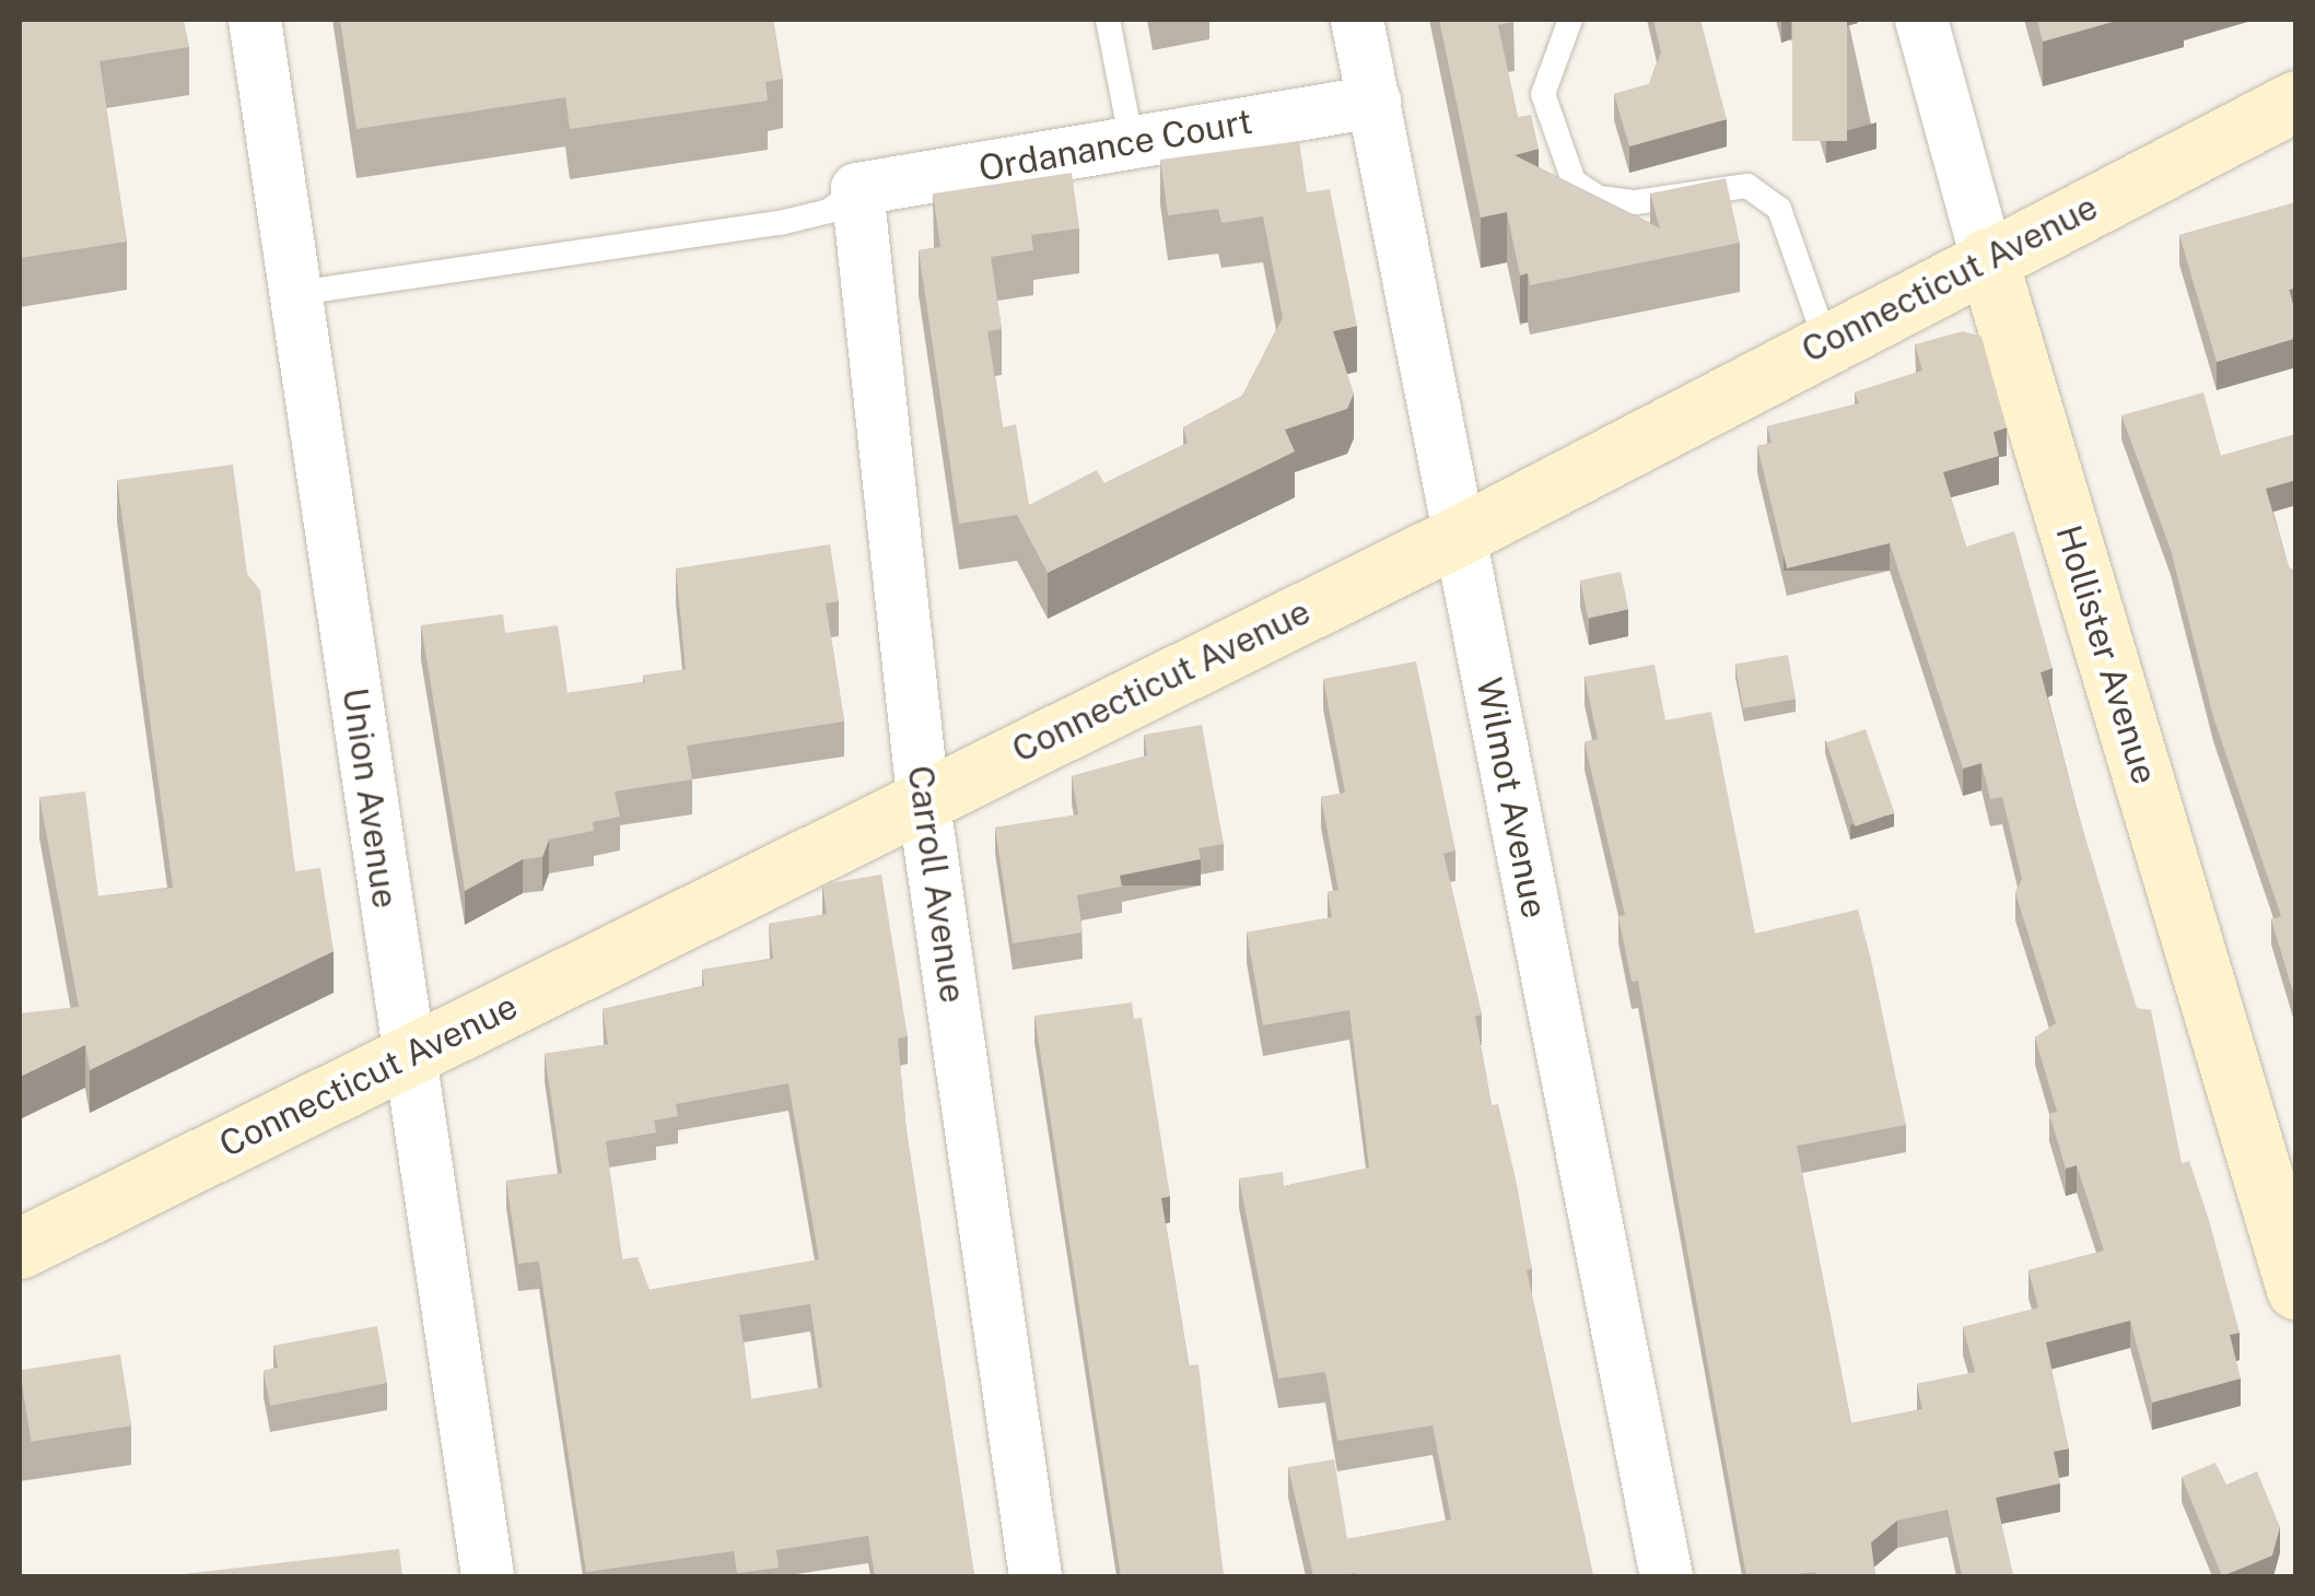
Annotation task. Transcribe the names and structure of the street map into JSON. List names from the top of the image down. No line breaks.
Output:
{"streets":{"main road":["Connecticut Avenue","Hollister Avenue"],"street":["Ordanance Court","Union Avenue","Wilmot Avenue","Carroll Avenue"]},"crossings":[["Ordanance Court","Wilmot Avenue"],["Ordanance Court","Carroll Avenue"],["Connecticut Avenue","Hollister Avenue"],["Connecticut Avenue","Union Avenue"],["Connecticut Avenue","Wilmot Avenue"],["Connecticut Avenue","Carroll Avenue"]]}
